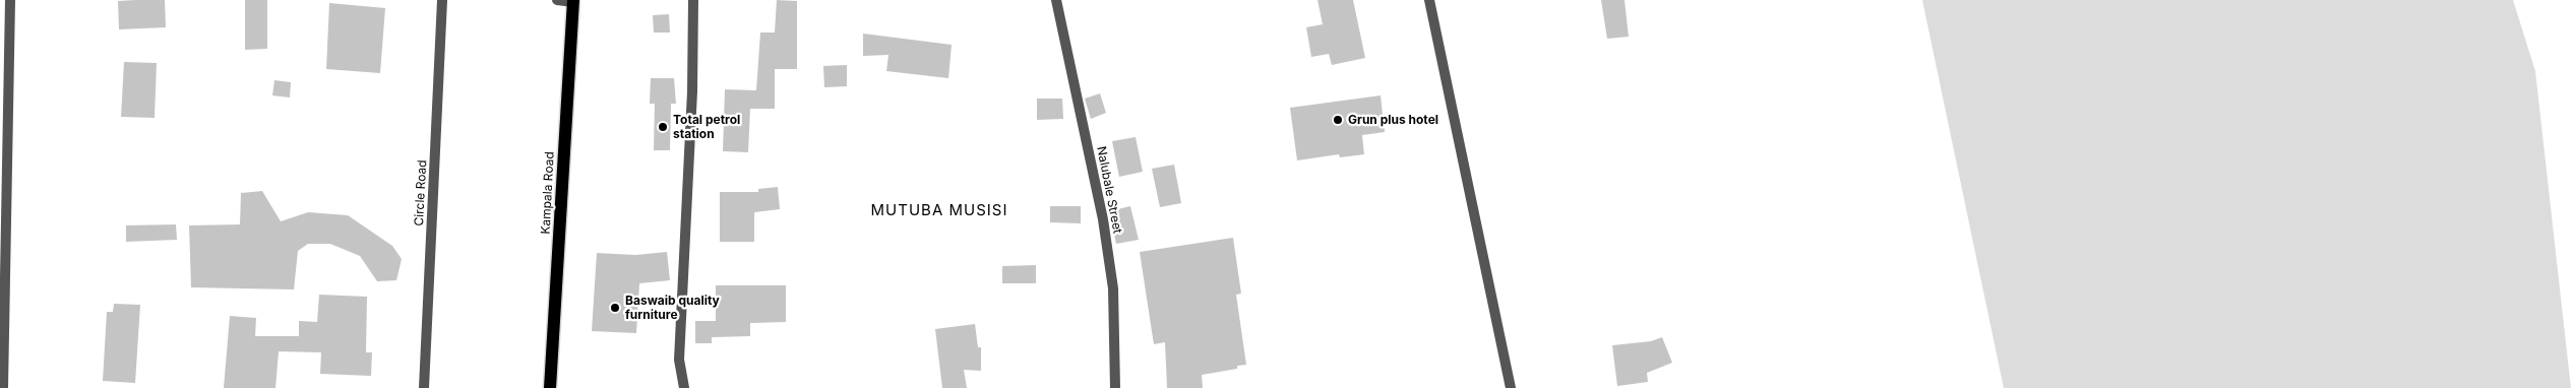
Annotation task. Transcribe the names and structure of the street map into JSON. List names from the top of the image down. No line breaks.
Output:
{"streets":{"main road":["Kampala Road"],"street":["Nalubale Street","Circle Road"]},"districts":["MUTUBA MUSISI"],"places":["Grun plus hotel","Total petrol station","Baswaib quality furniture"]}
